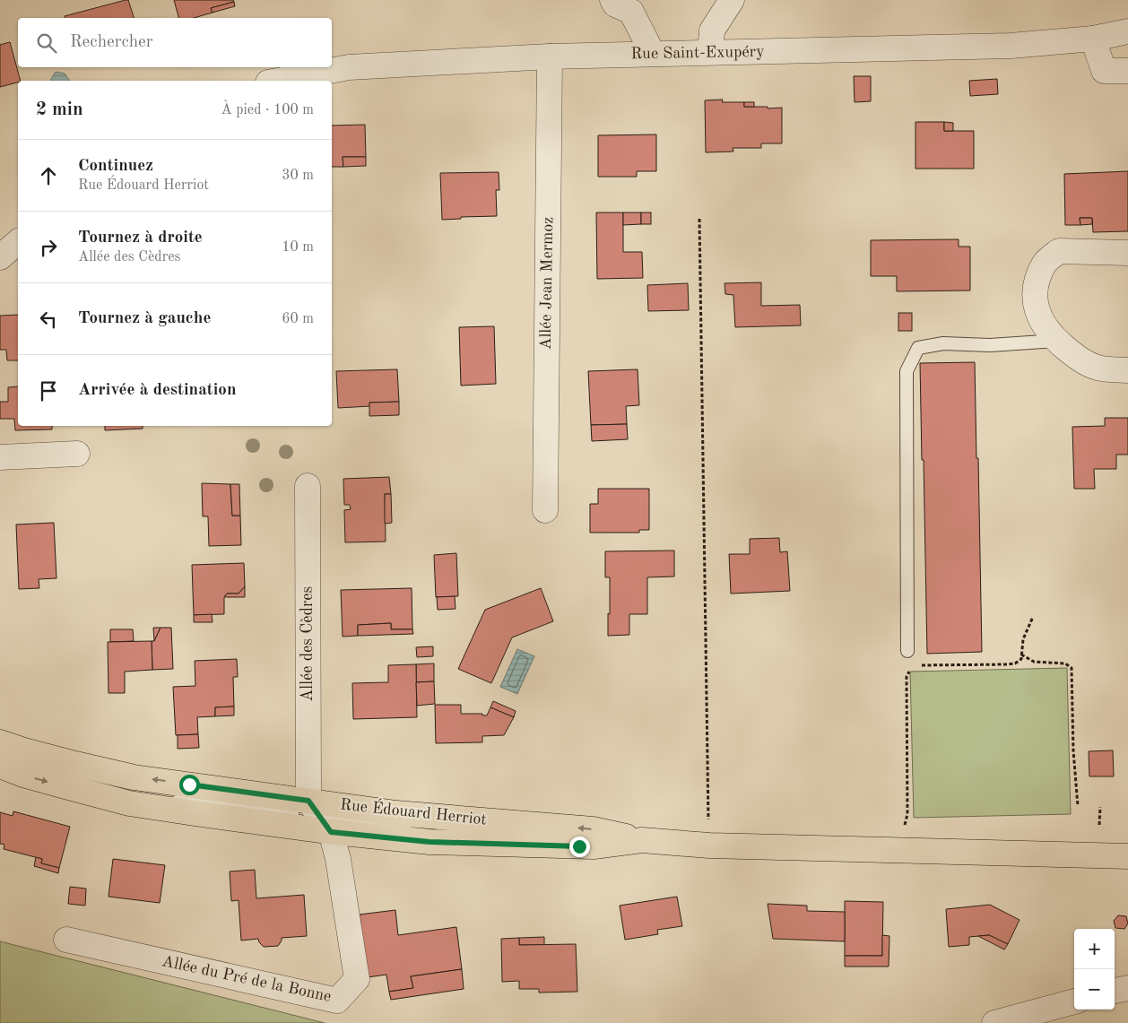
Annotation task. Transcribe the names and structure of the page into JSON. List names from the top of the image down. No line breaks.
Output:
{"streets":{"main road":["Rue Édouard Herriot"],"street":["Rue Saint-Exupéry","Allée Jean Mermoz","Allée des Cèdres","Allée du Pré de la Bonne"]},"crossings":[["Rue Saint-Exupéry","Allée Jean Mermoz"],["Allée des Cèdres","Rue Édouard Herriot"]],"page":{"search":"Rechercher","heading":["2 min","À pied · 100 m"],"list":[["Continuez","Rue Édouard Herriot","30 m"],["Tournez à droite","Allée des Cèdres","10 m"],["Tournez à gauche","60 m"],"Arrivée à destination"],"map_buttons":["+","−"]}}
